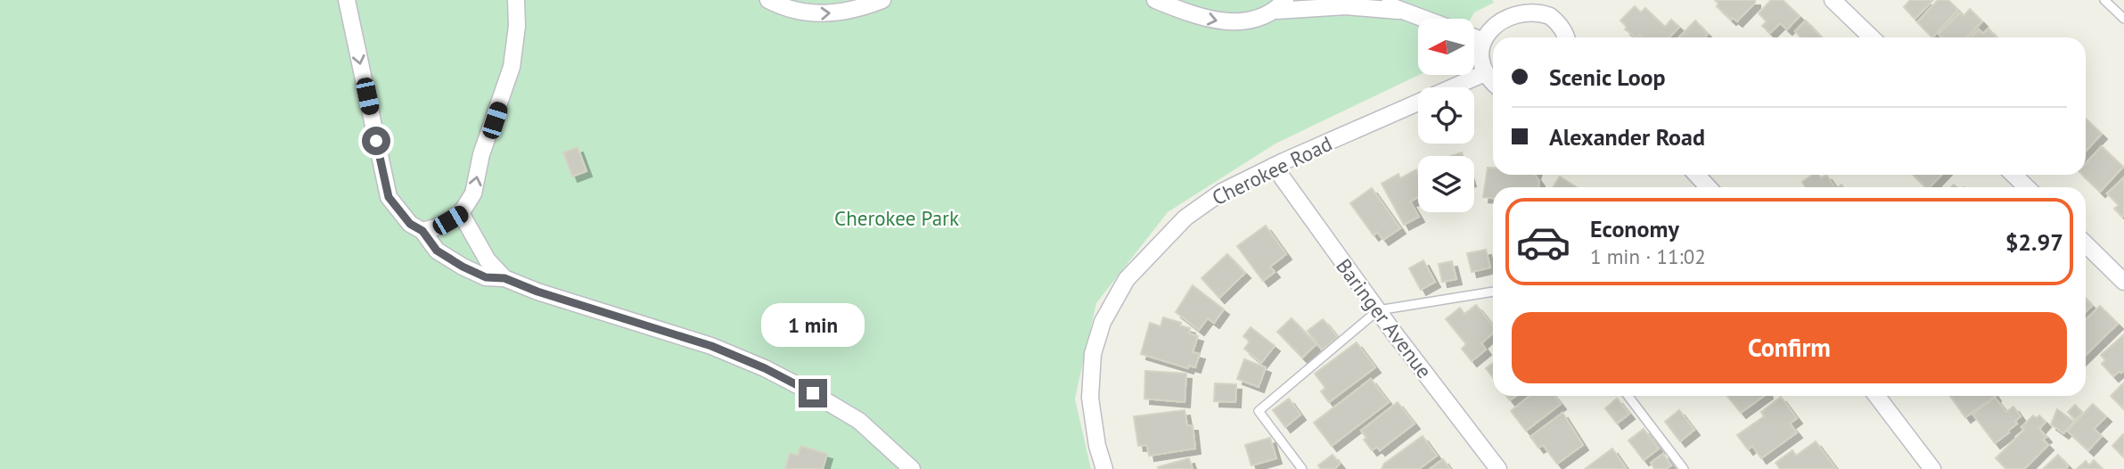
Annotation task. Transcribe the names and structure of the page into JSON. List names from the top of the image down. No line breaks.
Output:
{"streets":{"street":["Cherokee Road","Baringer Avenue"]},"crossings":[["Cherokee Road","Baringer Avenue"]],"parks":["Cherokee Park"],"north":"left","page":{"banner":["Scenic Loop","Alexander Road"],"list":[{"name":"Economy","note":"1 min · 11:02","value":"$2.97"}],"buttons":"Confirm","bubble":"1 min"}}
